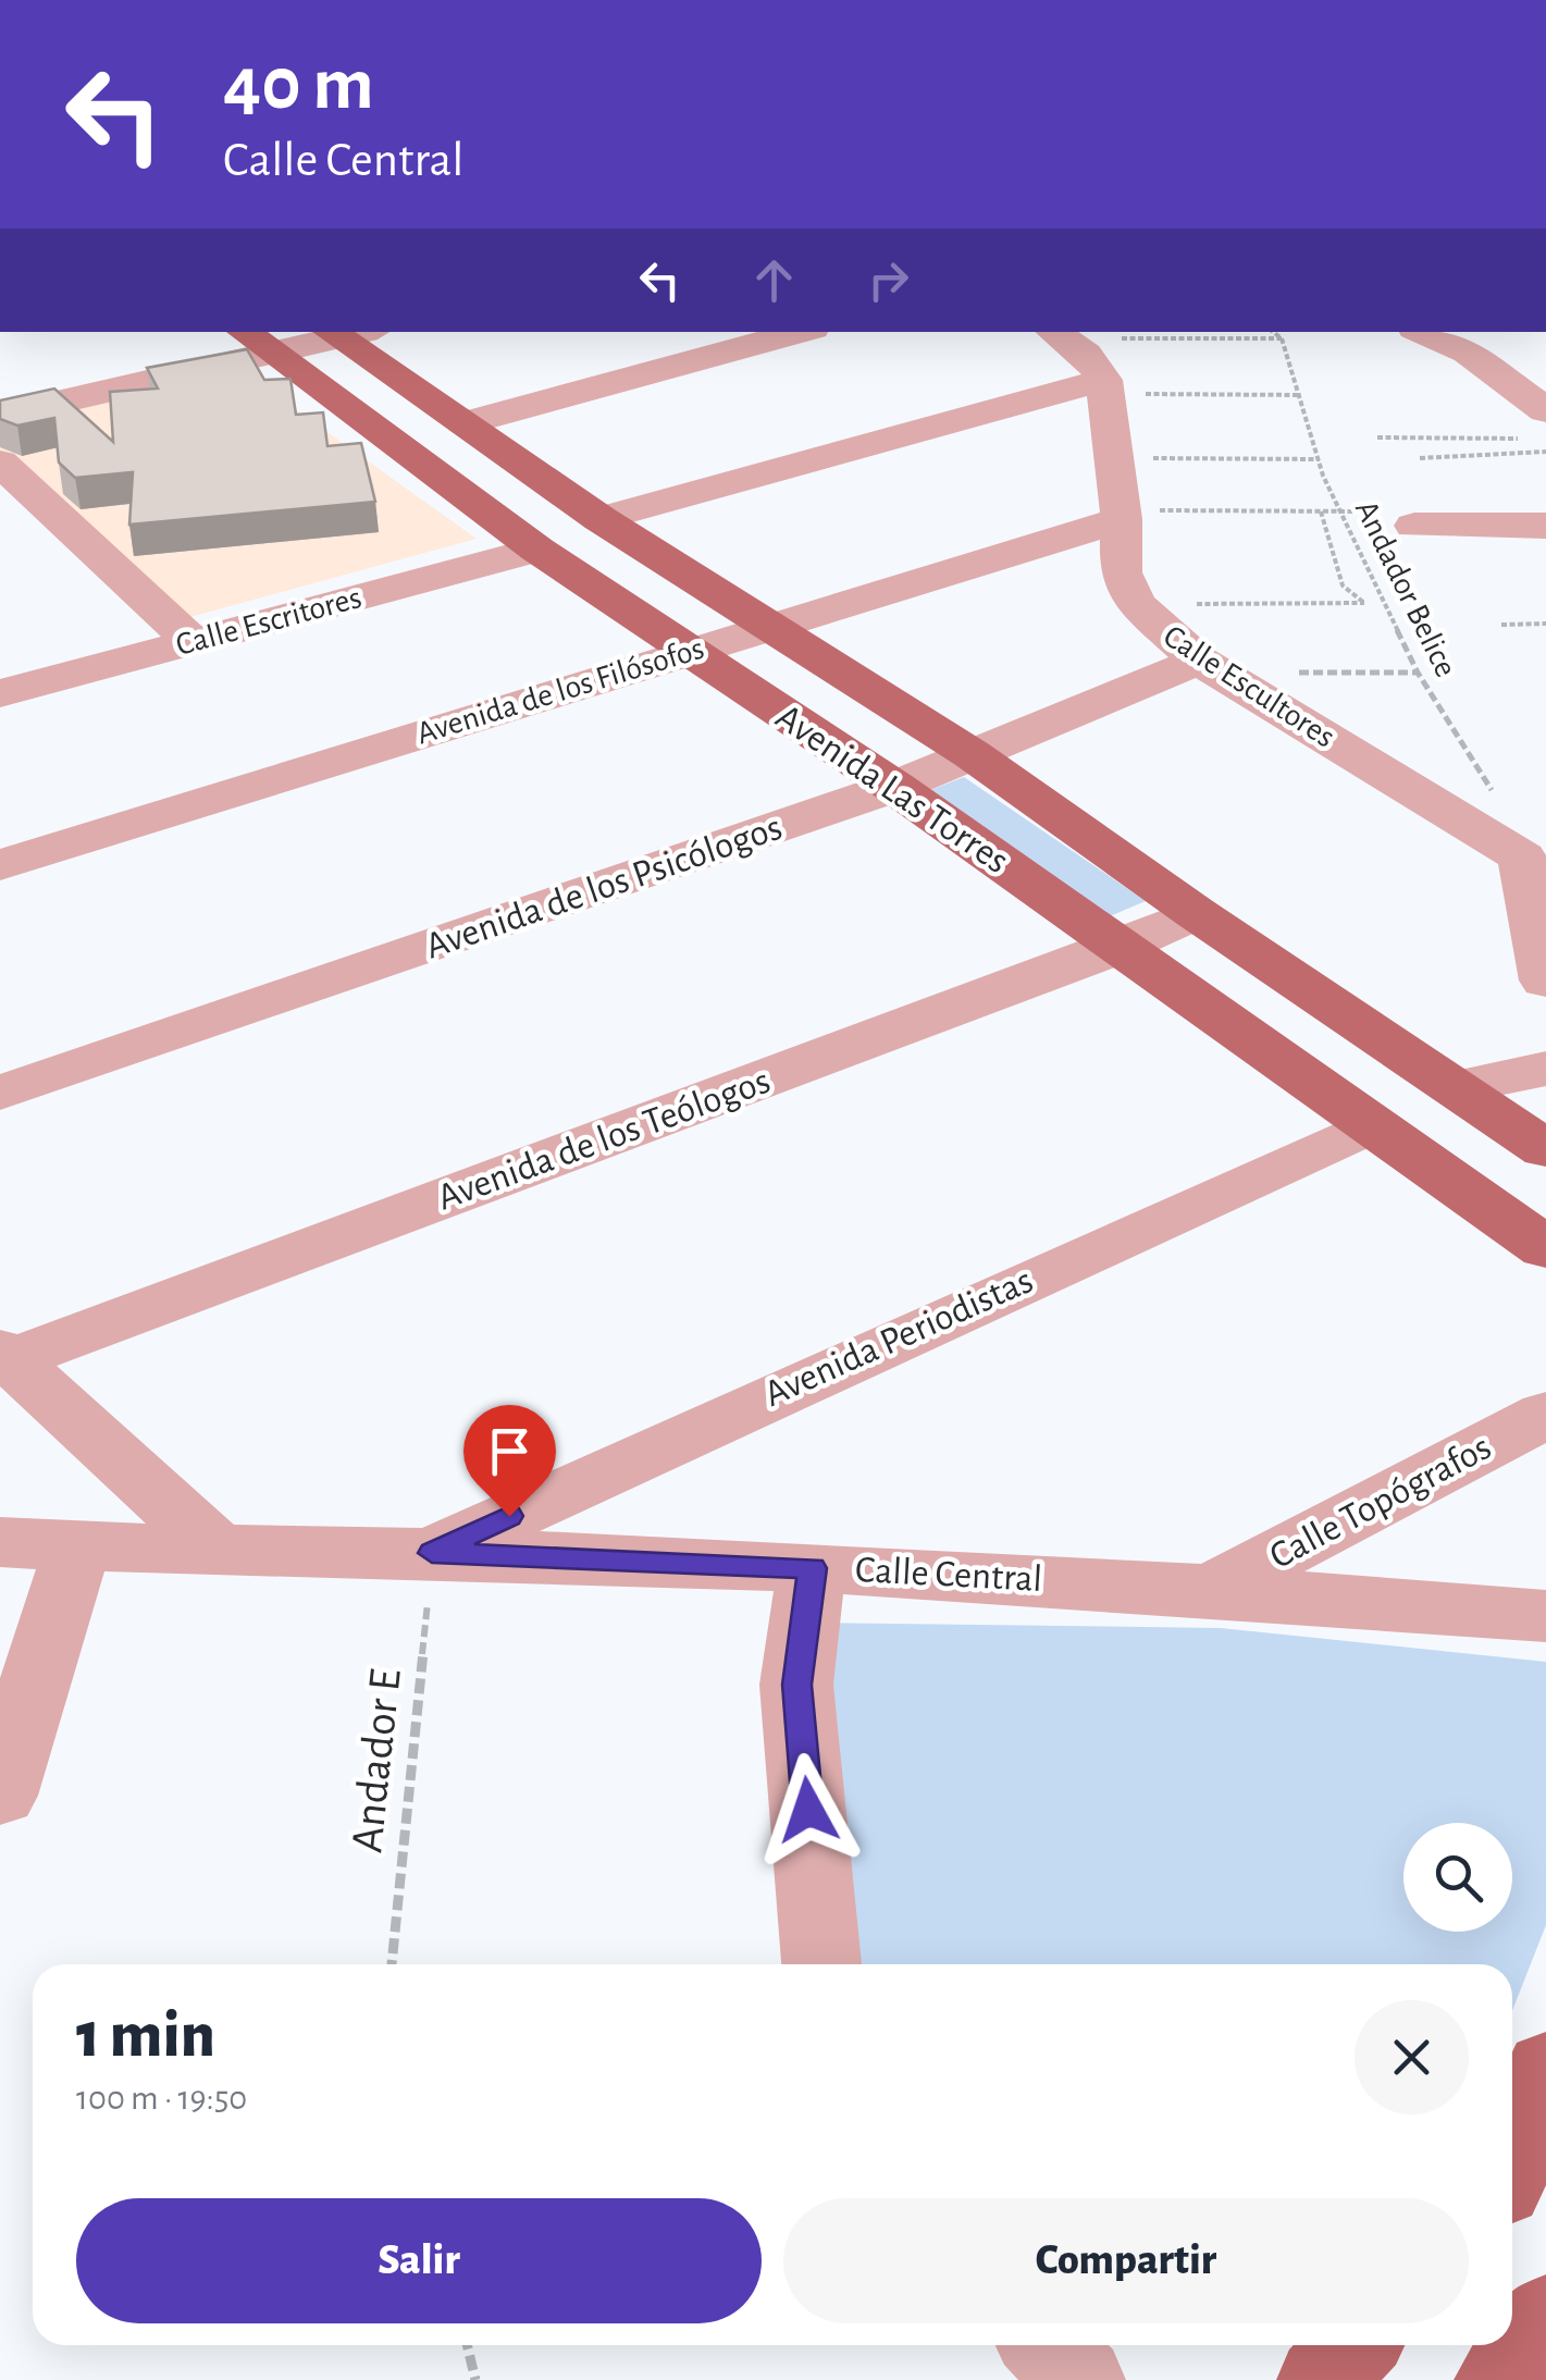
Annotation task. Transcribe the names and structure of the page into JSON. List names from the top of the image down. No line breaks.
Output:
{"streets":{"main road":["Avenida Las Torres"],"street":["Calle Escritores","Calle Escultores","Avenida de los Filósofos","Avenida de los Psicólogos","Avenida de los Teólogos","Avenida Periodistas","Calle Topógrafos","Calle Central"],"path":["Andador Belice","Andador E"]},"crossings":[["Andador Belice","Calle Escultores"],["Calle Escritores","Avenida Las Torres"],["Calle Escultores","Avenida de los Filósofos"],["Calle Escultores","Avenida de los Psicólogos"],["Avenida de los Filósofos","Avenida Las Torres"],["Avenida Las Torres","Avenida de los Psicólogos"],["Avenida Las Torres","Avenida de los Teólogos"],["Avenida Las Torres","Avenida Periodistas"],["Avenida Periodistas","Calle Central"],["Avenida Periodistas","Andador E"],["Calle Topógrafos","Calle Central"],["Calle Central","Andador E"]],"page":{"turn":["40 m","Calle Central"],"heading":["1 min","100 m · 19:50"],"buttons":["Salir","Compartir"]}}
